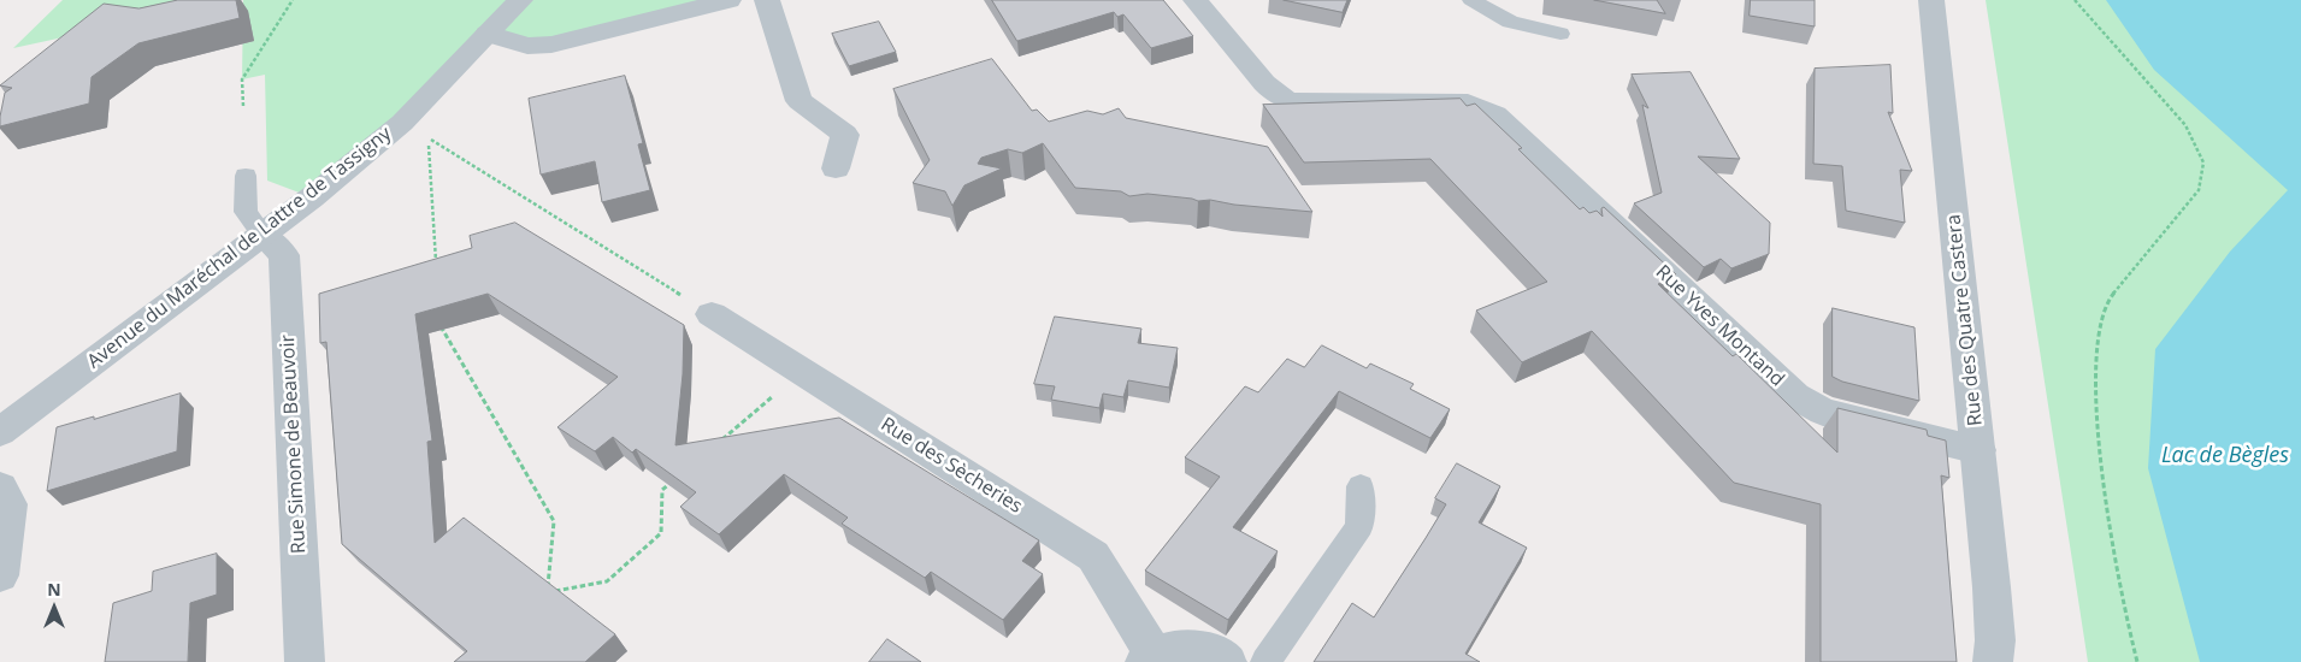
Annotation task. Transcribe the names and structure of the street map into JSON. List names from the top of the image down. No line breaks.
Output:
{"streets":{"street":["Avenue du Maréchal de Lattre de Tassigny","Rue des Quatre Castera","Rue Yves Montand","Rue Simone de Beauvoir","Rue des Sècheries"]},"crossings":[["Avenue du Maréchal de Lattre de Tassigny","Rue Simone de Beauvoir"],["Rue des Quatre Castera","Rue Yves Montand"]],"water":["Lac de Bègles"],"north":"top"}
